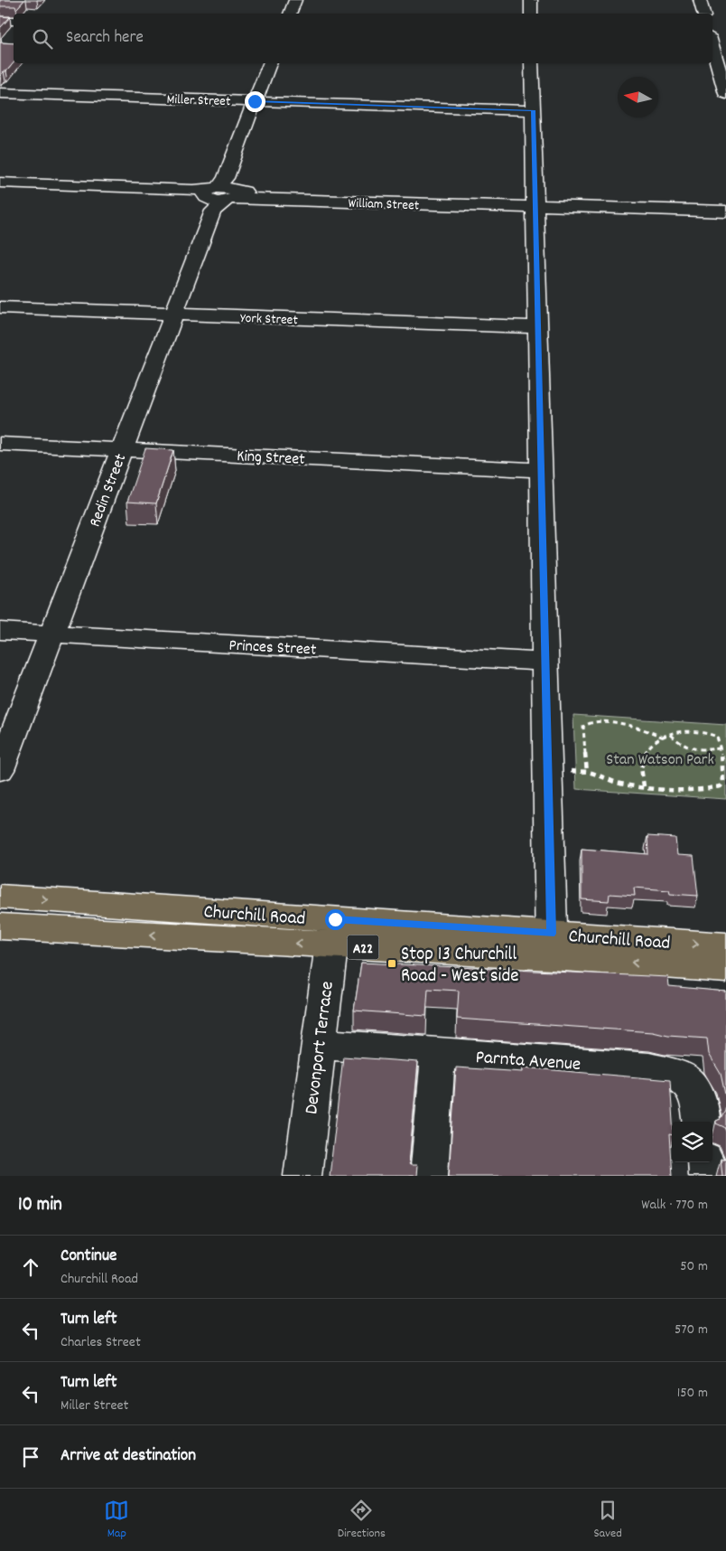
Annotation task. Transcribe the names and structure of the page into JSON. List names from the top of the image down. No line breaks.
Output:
{"streets":{"main road":["Churchill Road","A22"],"street":["Miller Street","William Street","York Street","King Street","Redin Street","Princes Street","Devonport Terrace","Parnta Avenue"]},"crossings":[["Miller Street","Redin Street"],["William Street","Redin Street"],["York Street","Redin Street"],["King Street","Redin Street"],["Redin Street","Princes Street"],["Churchill Road","Devonport Terrace"],["Devonport Terrace","Parnta Avenue"]],"parks":["Stan Watson Park"],"places":{"transit":["Stop 13 Churchill Road - West side"]},"north":"left","page":{"search":"Search here","heading":["10 min","Walk · 770 m"],"list":[["Continue","Churchill Road","50 m"],["Turn left","Charles Street","570 m"],["Turn left","Miller Street","150 m"],"Arrive at destination"],"nav":["Map","Directions","Saved"]}}
